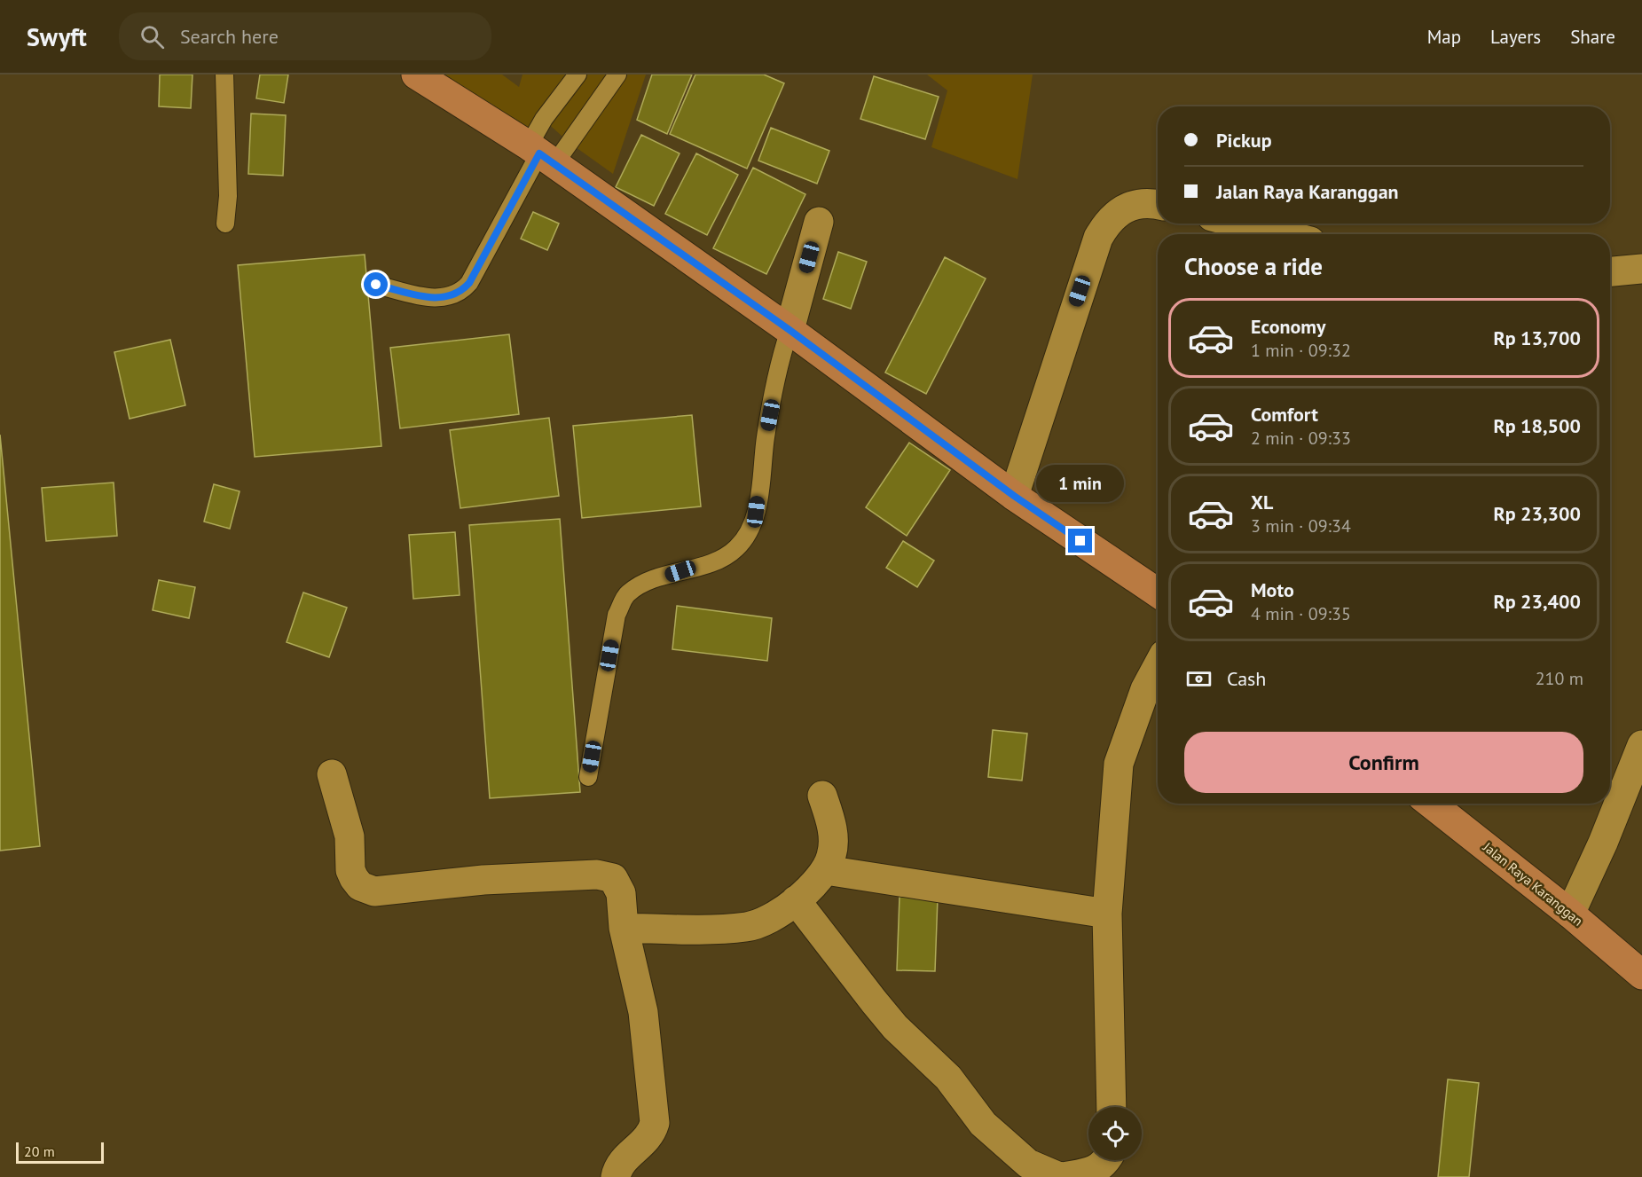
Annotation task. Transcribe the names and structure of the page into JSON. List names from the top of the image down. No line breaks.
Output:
{"streets":{"street":["Jalan Raya Karanggan"]},"scale_bar":"20 m","page":{"header":"Swyft","search":"Search here","nav":["Map","Layers","Share"],"banner":["Pickup","Jalan Raya Karanggan"],"heading":"Choose a ride","list":[{"name":"Economy","note":"1 min · 09:32","value":"Rp 13,700"},{"name":"Comfort","note":"2 min · 09:33","value":"Rp 18,500"},{"name":"XL","note":"3 min · 09:34","value":"Rp 23,300"},{"name":"Moto","note":"4 min · 09:35","value":"Rp 23,400"}],"bubble":"1 min","pay":["Cash","210 m"],"buttons":"Confirm","scale":"20 m"}}
